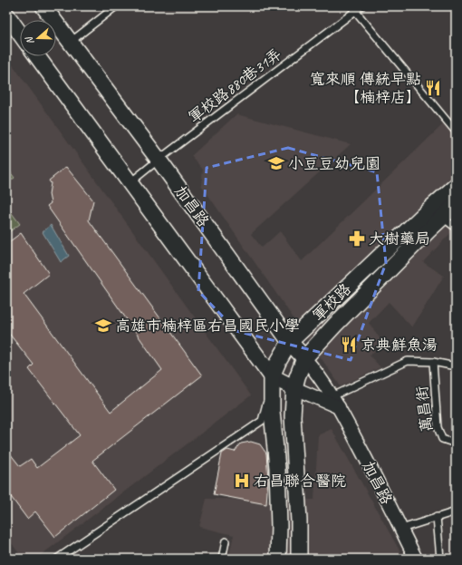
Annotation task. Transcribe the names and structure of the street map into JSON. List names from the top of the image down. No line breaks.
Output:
{"streets":{"street":["加昌路","軍校路"],"lane":["軍校路880巷31弄","萬昌街"]},"crossings":[["軍校路880巷31弄","加昌路"],["加昌路","軍校路"]],"places":{"restaurant":["寬來順 傳統早點 【楠梓店】","京典鮮魚湯"],"school or university":["小豆豆幼兒園","高雄市楠梓區右昌國民小學"],"pharmacy":["大樹藥局"],"hospital":["右昌聯合醫院"]},"north":"left"}
